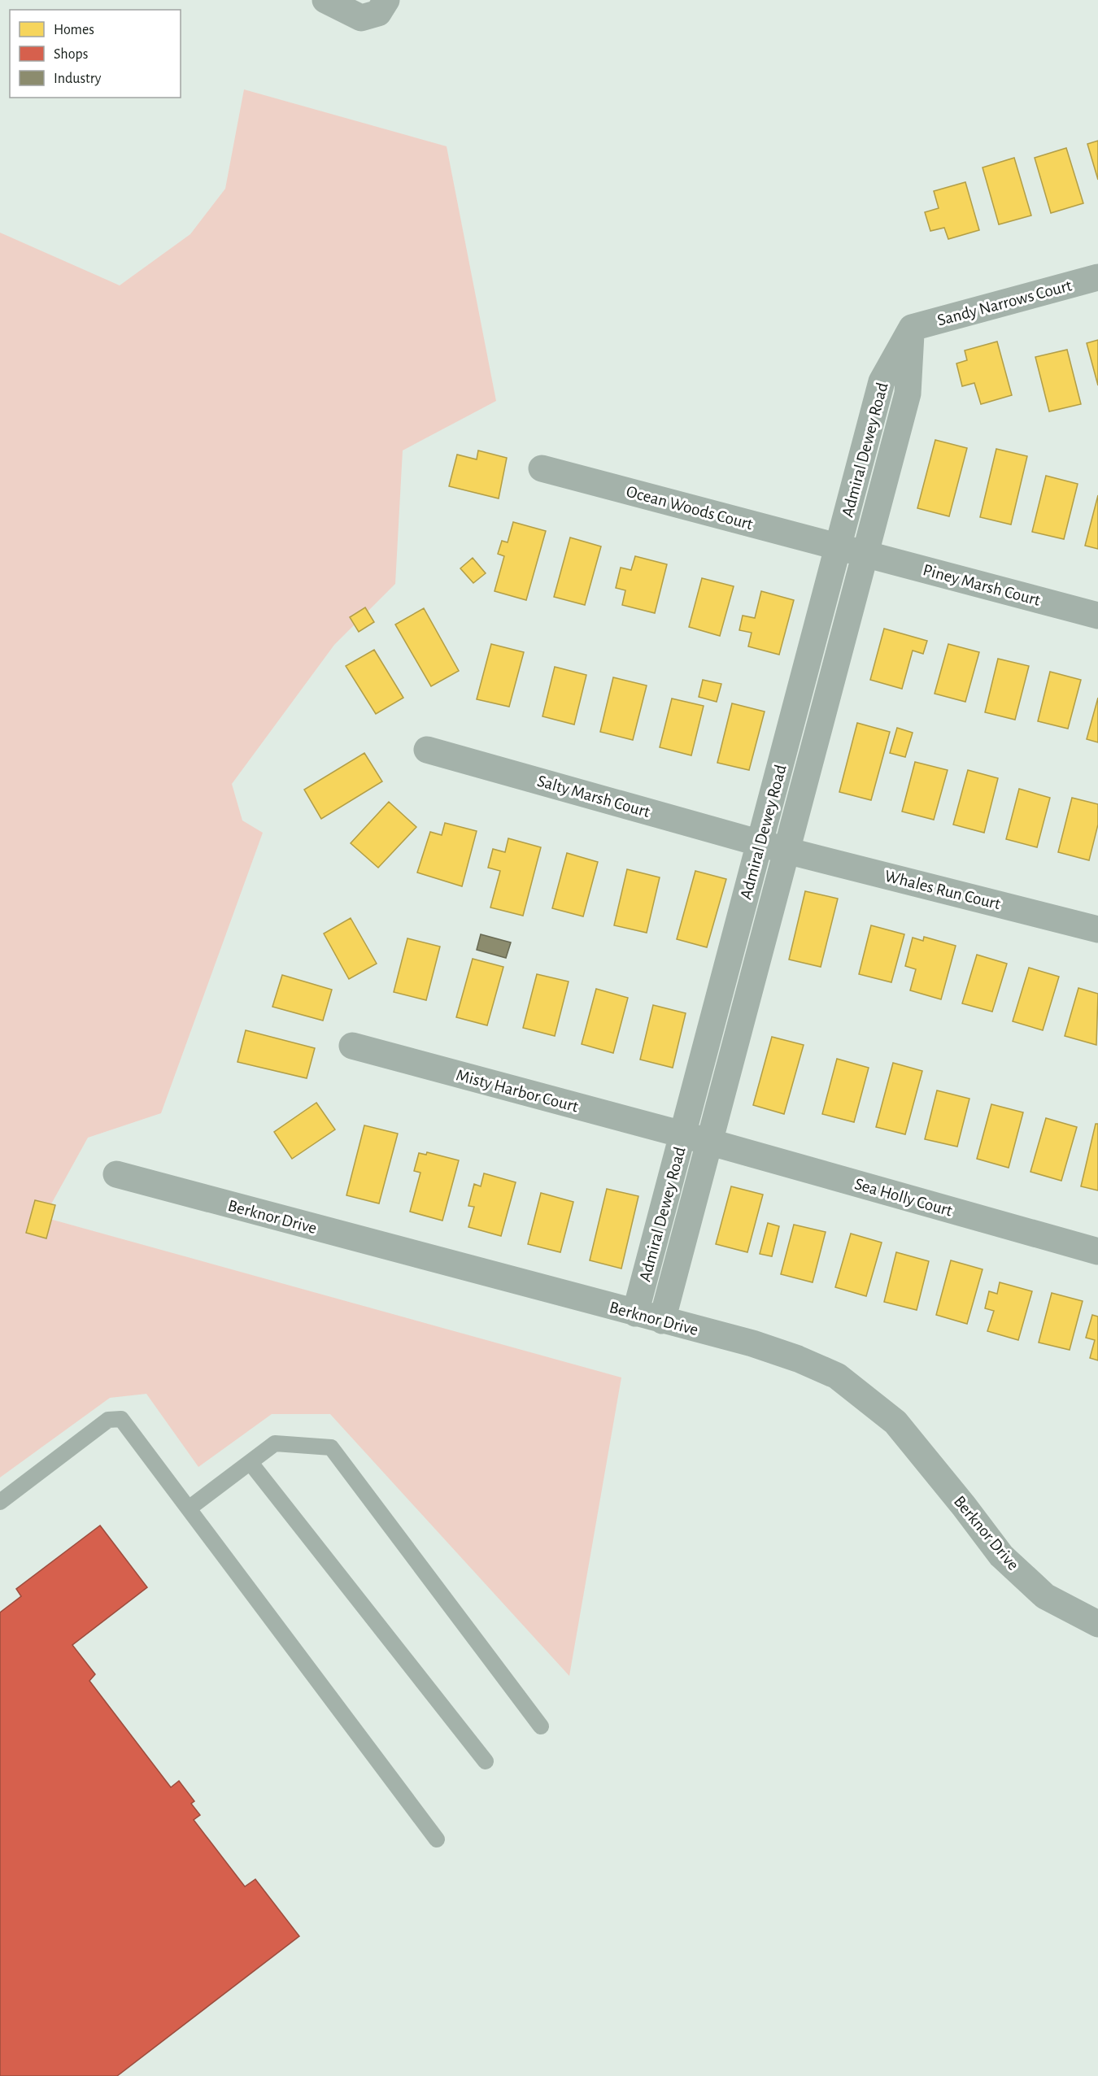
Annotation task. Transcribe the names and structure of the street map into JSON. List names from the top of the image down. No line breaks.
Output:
{"streets":{"street":["Sandy Narrows Court","Admiral Dewey Road","Ocean Woods Court","Piney Marsh Court","Salty Marsh Court","Whales Run Court","Misty Harbor Court","Sea Holly Court","Berknor Drive"]},"crossings":[["Sandy Narrows Court","Admiral Dewey Road"],["Admiral Dewey Road","Ocean Woods Court"],["Admiral Dewey Road","Piney Marsh Court"],["Admiral Dewey Road","Salty Marsh Court"],["Admiral Dewey Road","Whales Run Court"],["Admiral Dewey Road","Misty Harbor Court"],["Admiral Dewey Road","Sea Holly Court"],["Admiral Dewey Road","Berknor Drive"],["Ocean Woods Court","Piney Marsh Court"],["Salty Marsh Court","Whales Run Court"],["Misty Harbor Court","Sea Holly Court"]],"legend":["Homes","Shops","Industry"]}
